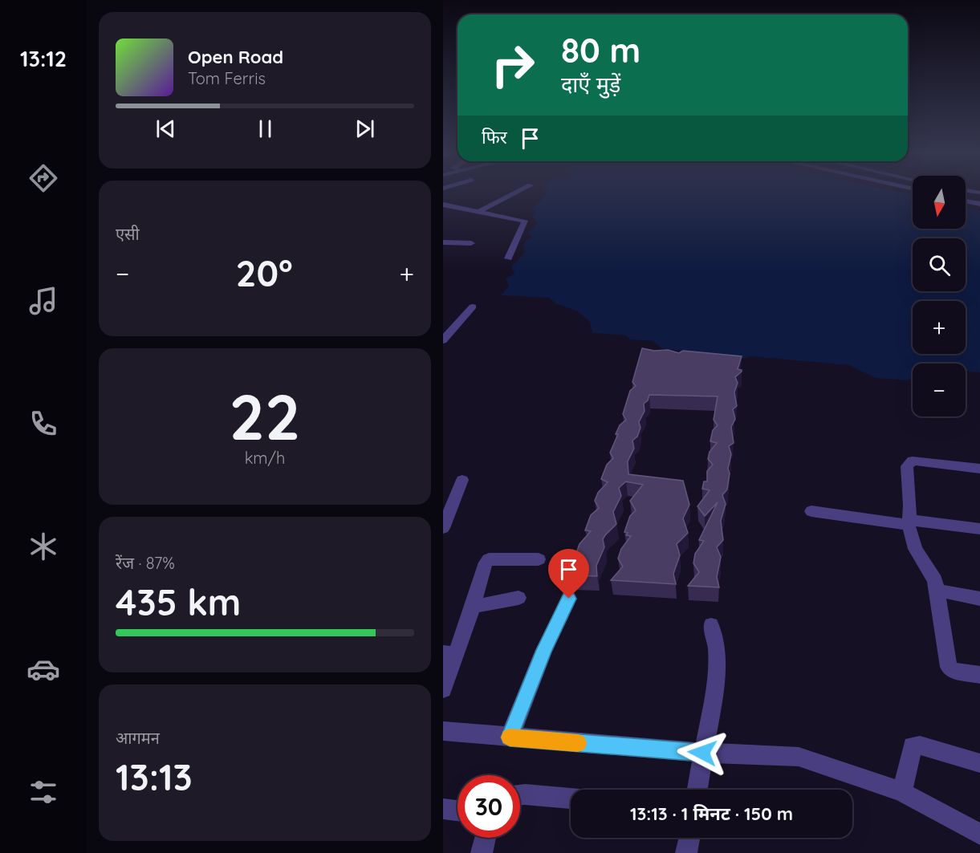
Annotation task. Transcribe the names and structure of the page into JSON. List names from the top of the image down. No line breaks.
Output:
{"north":"bottom","page":{"tabs":"13:12","turn":["80 m","दाएँ मुड़ें"],"song":["Open Road","Tom Ferris"],"then":"फिर","map_buttons":["+","−"],"tile":["एसी",["22","km/h"],["रेंज · 87%","435 km"],["आगमन","13:13"]],"heat":["−","20°","+"],"limit":"30","trip":"13:13 · 1 मिनट · 150 m"}}
